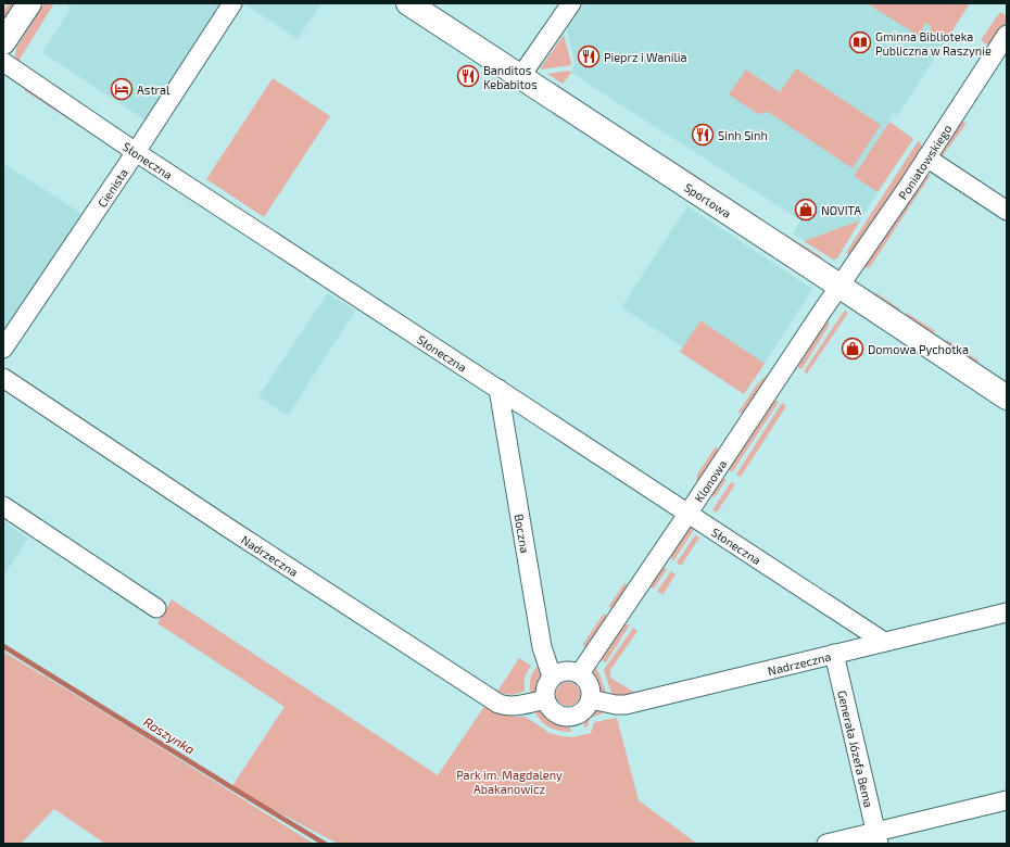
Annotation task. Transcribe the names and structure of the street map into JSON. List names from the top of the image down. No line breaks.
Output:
{"streets":{"street":["Słoneczna","Poniatowskiego","Cienista","Sportowa","Klonowa","Boczna","Nadrzeczna","Generała Józefa Bema"]},"crossings":[["Słoneczna","Cienista"],["Słoneczna","Klonowa"],["Słoneczna","Boczna"],["Słoneczna","Nadrzeczna"],["Poniatowskiego","Sportowa"],["Poniatowskiego","Klonowa"],["Sportowa","Klonowa"],["Klonowa","Boczna"],["Klonowa","Nadrzeczna"],["Boczna","Nadrzeczna"],["Nadrzeczna","Generała Józefa Bema"]],"water":["Raszynka"],"parks":["Park im. Magdaleny Abakanowicz"],"places":{"library":["Gminna Biblioteka Publiczna w Raszynie"],"restaurant":["Pieprz i Wanilia","Banditos Kebabitos","Sinh Sinh"],"hotel":["Astral"],"shop":["NOVITA","Domowa Pychotka"]}}
